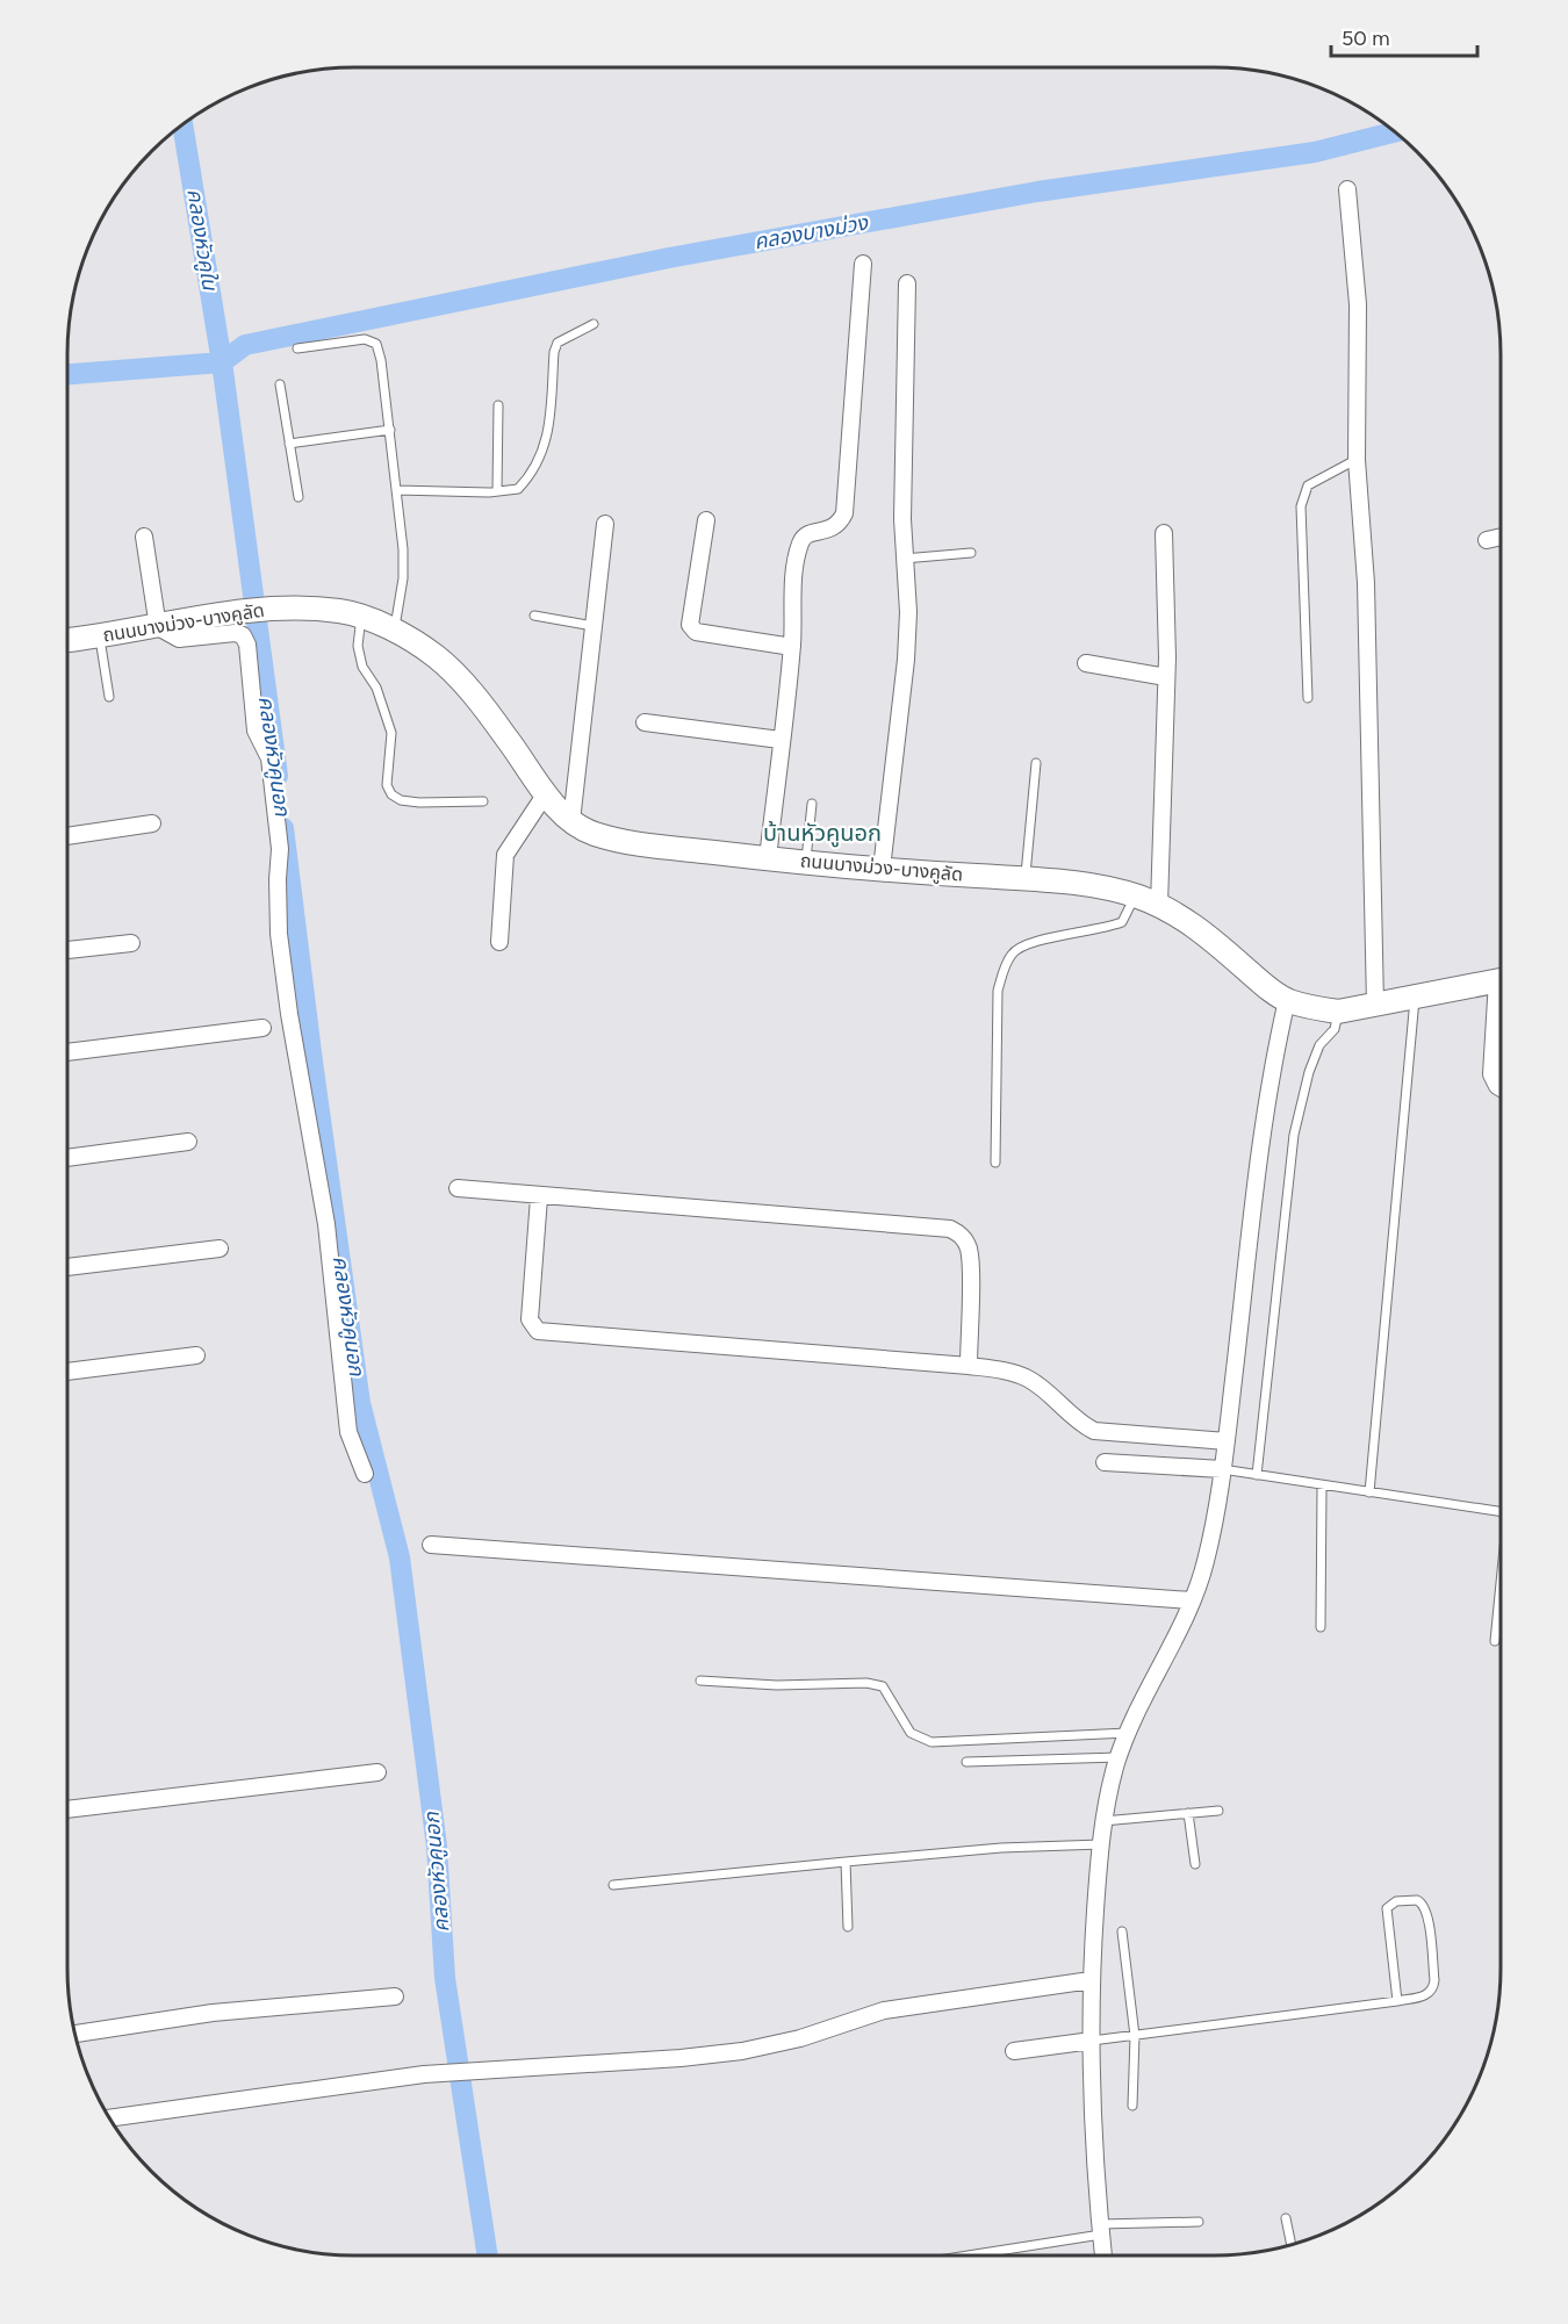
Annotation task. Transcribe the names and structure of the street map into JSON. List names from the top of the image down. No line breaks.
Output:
{"streets":{"street":["ถนนบางม่วง-บางคูลัด"]},"districts":["บ้านหัวคูนอก"],"water":["คลองบางม่วง","คลองหัวคูใน","คลองหัวคูนอก"],"scale_bar":"50 m"}
